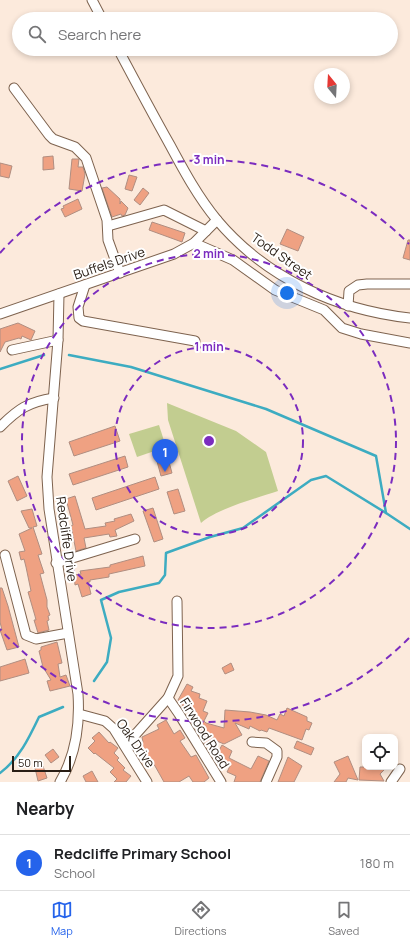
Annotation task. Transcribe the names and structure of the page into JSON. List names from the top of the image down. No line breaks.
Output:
{"streets":{"street":["Todd Street","Buffels Drive","Redcliffe Drive","Firwood Road","Oak Drive"]},"crossings":[["Todd Street","Buffels Drive"],["Buffels Drive","Redcliffe Drive"],["Redcliffe Drive","Oak Drive"]],"scale_bar":"50 m","north":"top","page":{"search":"Search here","pins":"1","scale":"50 m","heading":"Nearby","list":[{"mark":"1","name":"Redcliffe Primary School","note":"School","value":"180 m"}],"nav":["Map","Directions","Saved"]},"rings":["3 min","2 min","1 min"]}
